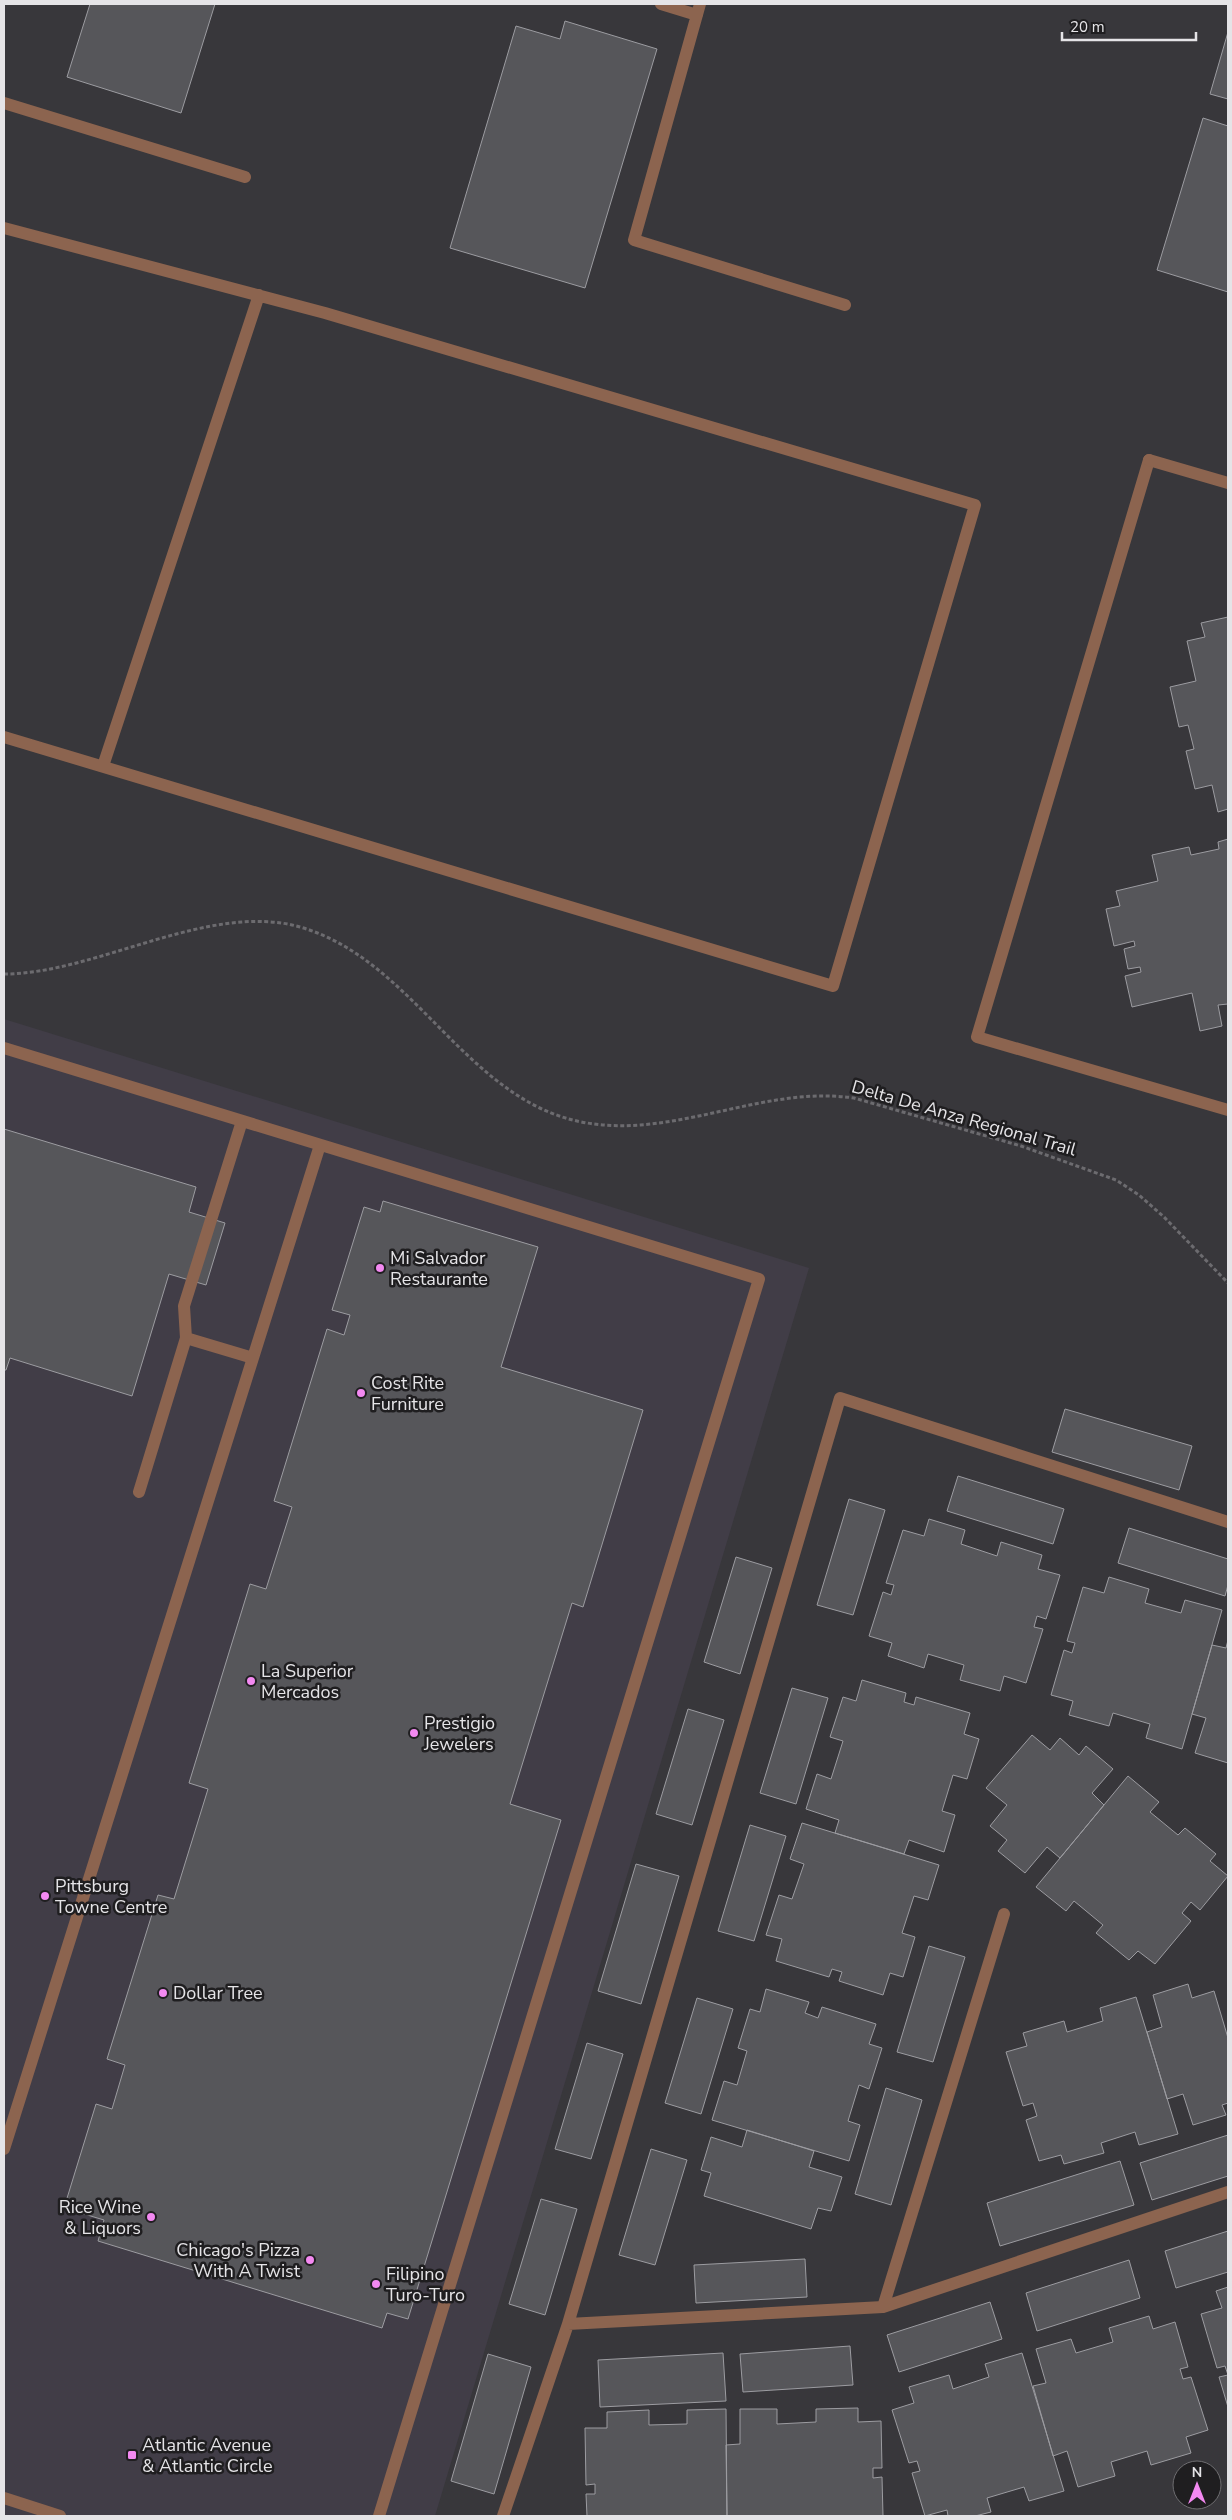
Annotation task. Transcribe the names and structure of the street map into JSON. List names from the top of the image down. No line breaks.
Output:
{"streets":{"path":["Delta De Anza Regional Trail"]},"places":{"other":["Mi Salvador Restaurante","Cost Rite Furniture","La Superior Mercados","Prestigio Jewelers","Pittsburg Towne Centre","Dollar Tree","Rice Wine & Liquors","Chicago's Pizza With A Twist","Filipino Turo-Turo"],"transit":["Atlantic Avenue & Atlantic Circle"]},"scale_bar":"20 m","north":"top"}
